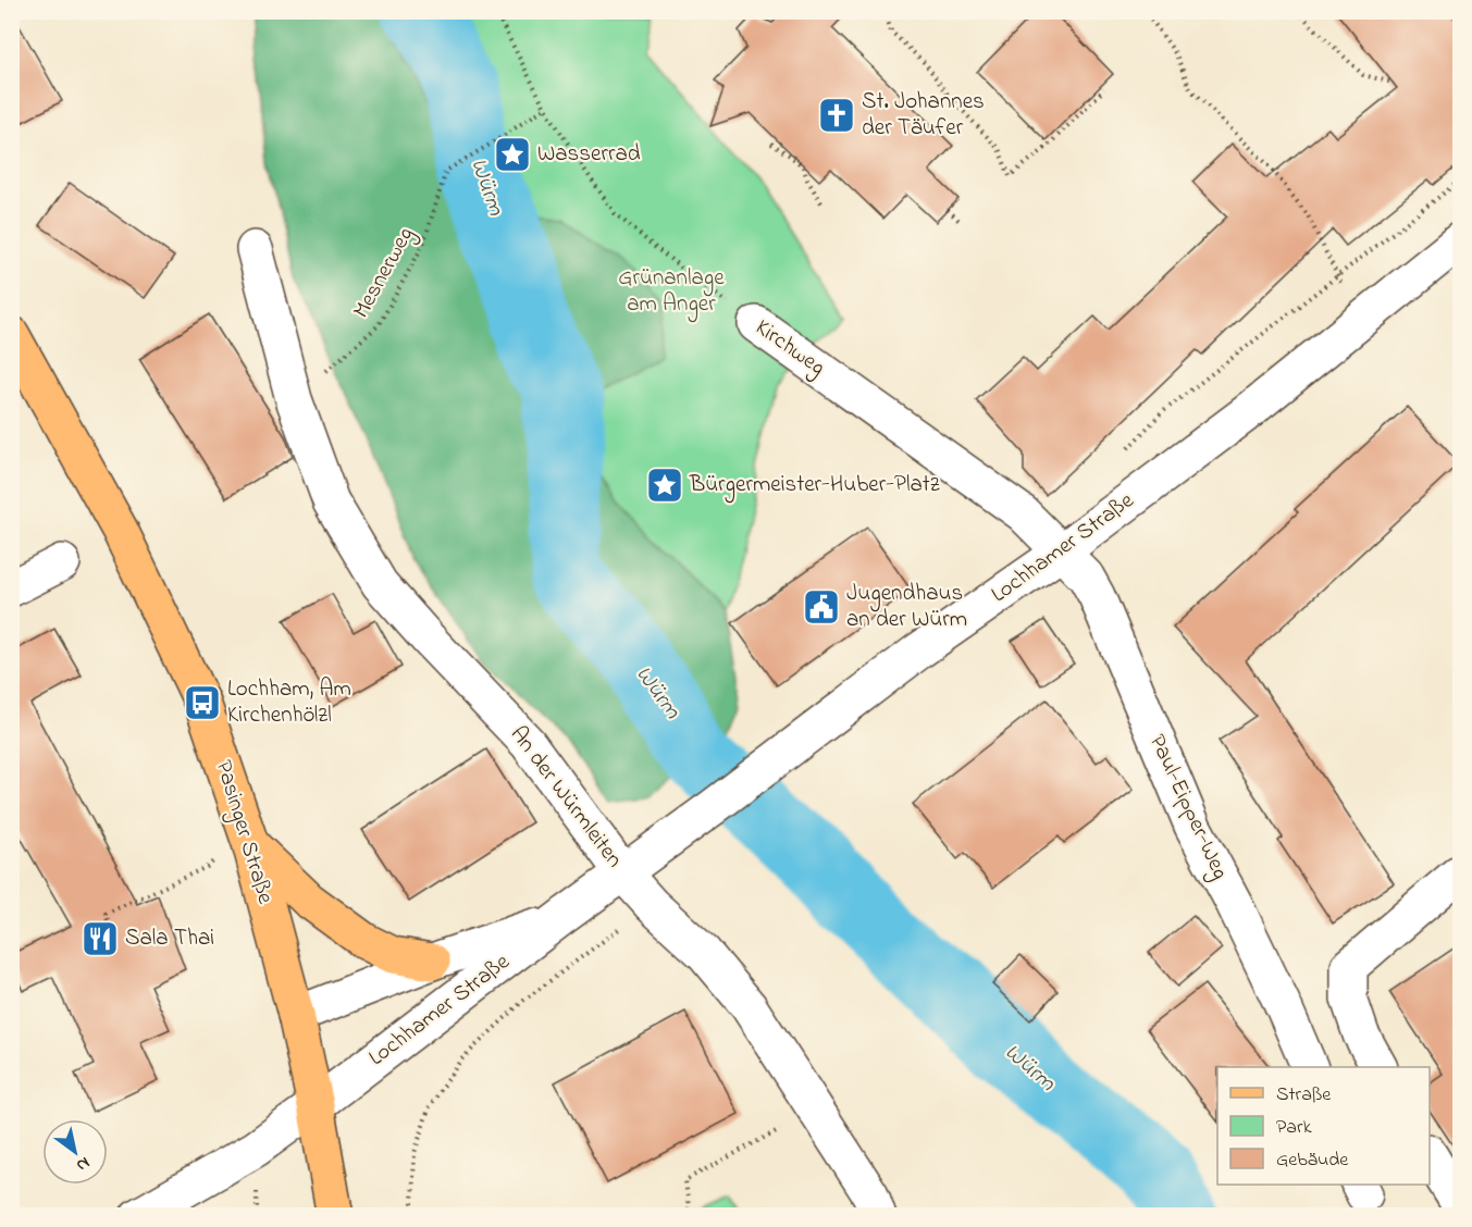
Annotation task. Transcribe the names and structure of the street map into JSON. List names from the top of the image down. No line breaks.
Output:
{"streets":{"main road":["Pasinger Straße"],"street":["Kirchweg","Lochhamer Straße","An der Würmleiten","Paul-Eipper-Weg"],"path":["Mesnerweg"]},"crossings":[["Mesnerweg","Kirchweg"],["Mesnerweg","An der Würmleiten"],["Kirchweg","Lochhamer Straße"],["Kirchweg","Paul-Eipper-Weg"],["Lochhamer Straße","An der Würmleiten"],["Lochhamer Straße","Paul-Eipper-Weg"],["Lochhamer Straße","Pasinger Straße"]],"water":["Würm"],"parks":["Grünanlage am Anger"],"places":{"church":["St. Johannes der Täufer"],"place":["Wasserrad","Bürgermeister-Huber-Platz"],"public building":["Jugendhaus an der Würm"],"bus stop":["Lochham, Am Kirchenhölzl"],"restaurant":["Sala Thai"]},"legend":["Straße","Park","Gebäude"],"north":"bottom right"}
